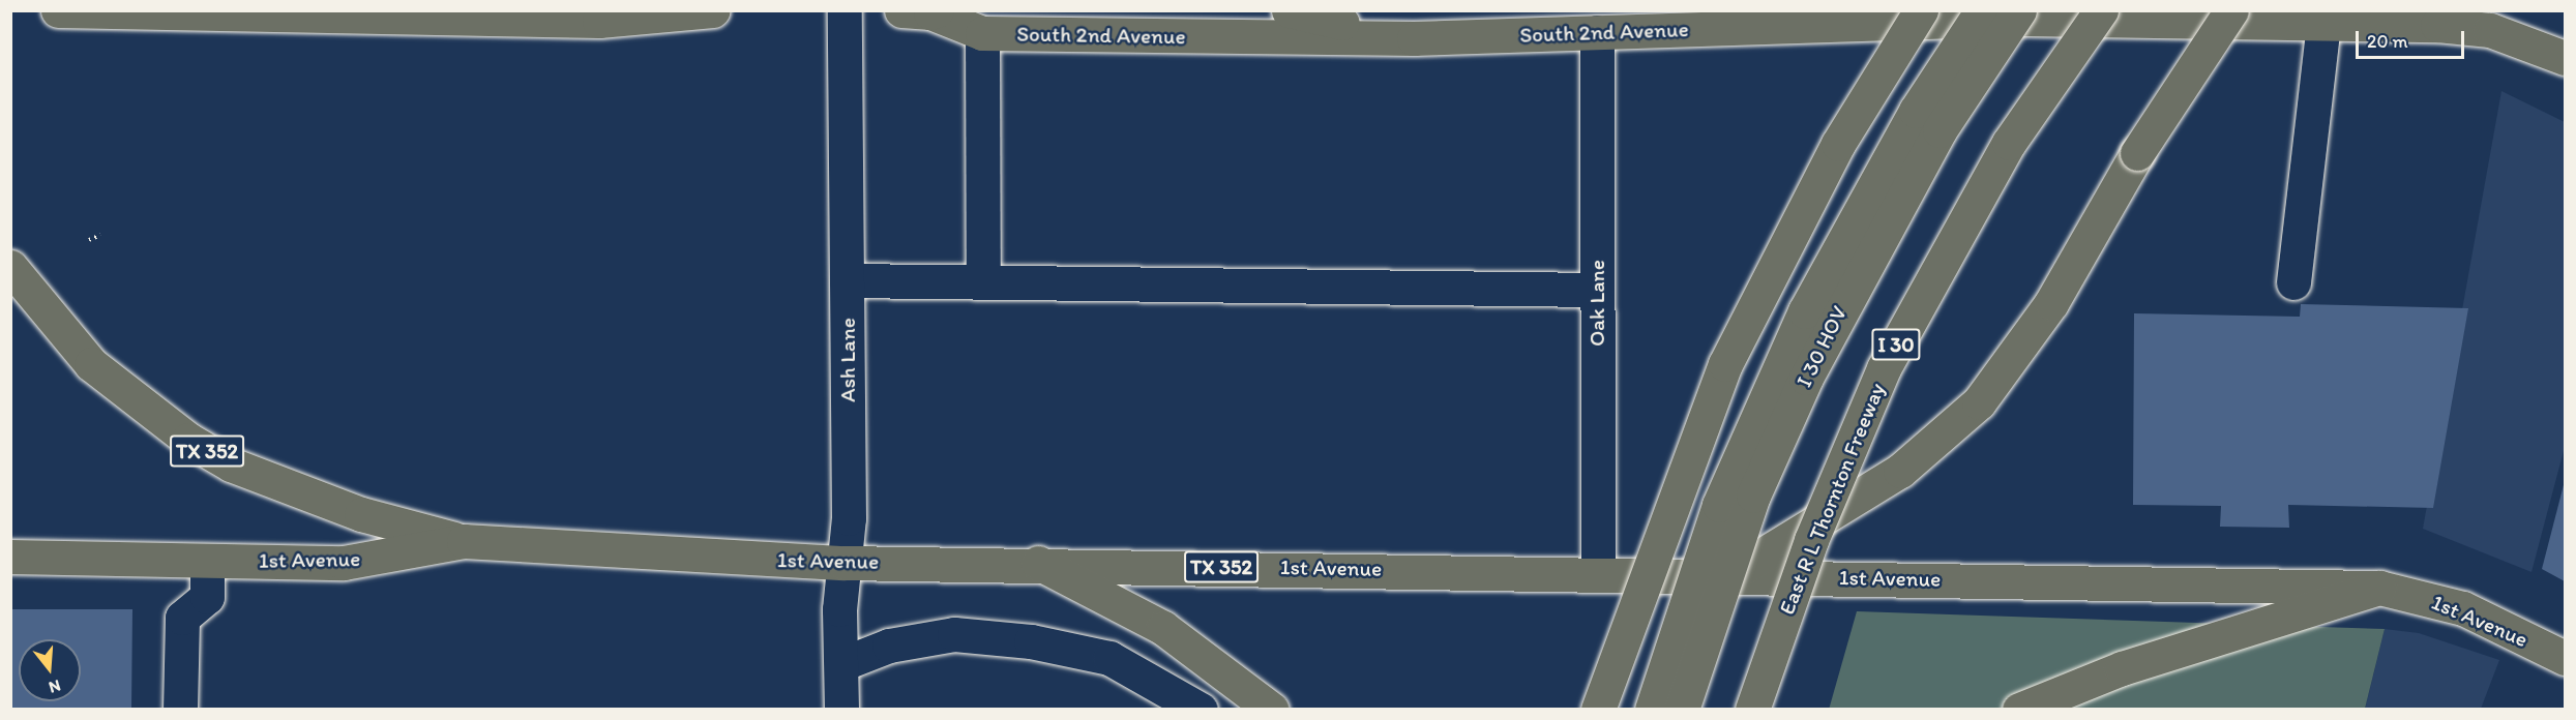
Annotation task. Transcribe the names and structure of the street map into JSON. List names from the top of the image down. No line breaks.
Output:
{"streets":{"main road":["South 2nd Avenue","I 30","I 30 HOV","TX 352","East R L Thornton Freeway","1st Avenue"],"street":["Oak Lane","Ash Lane"]},"crossings":[["South 2nd Avenue","Oak Lane"],["Oak Lane","1st Avenue"],["Ash Lane","1st Avenue"],["TX 352","1st Avenue"]],"scale_bar":"20 m","north":"bottom"}
